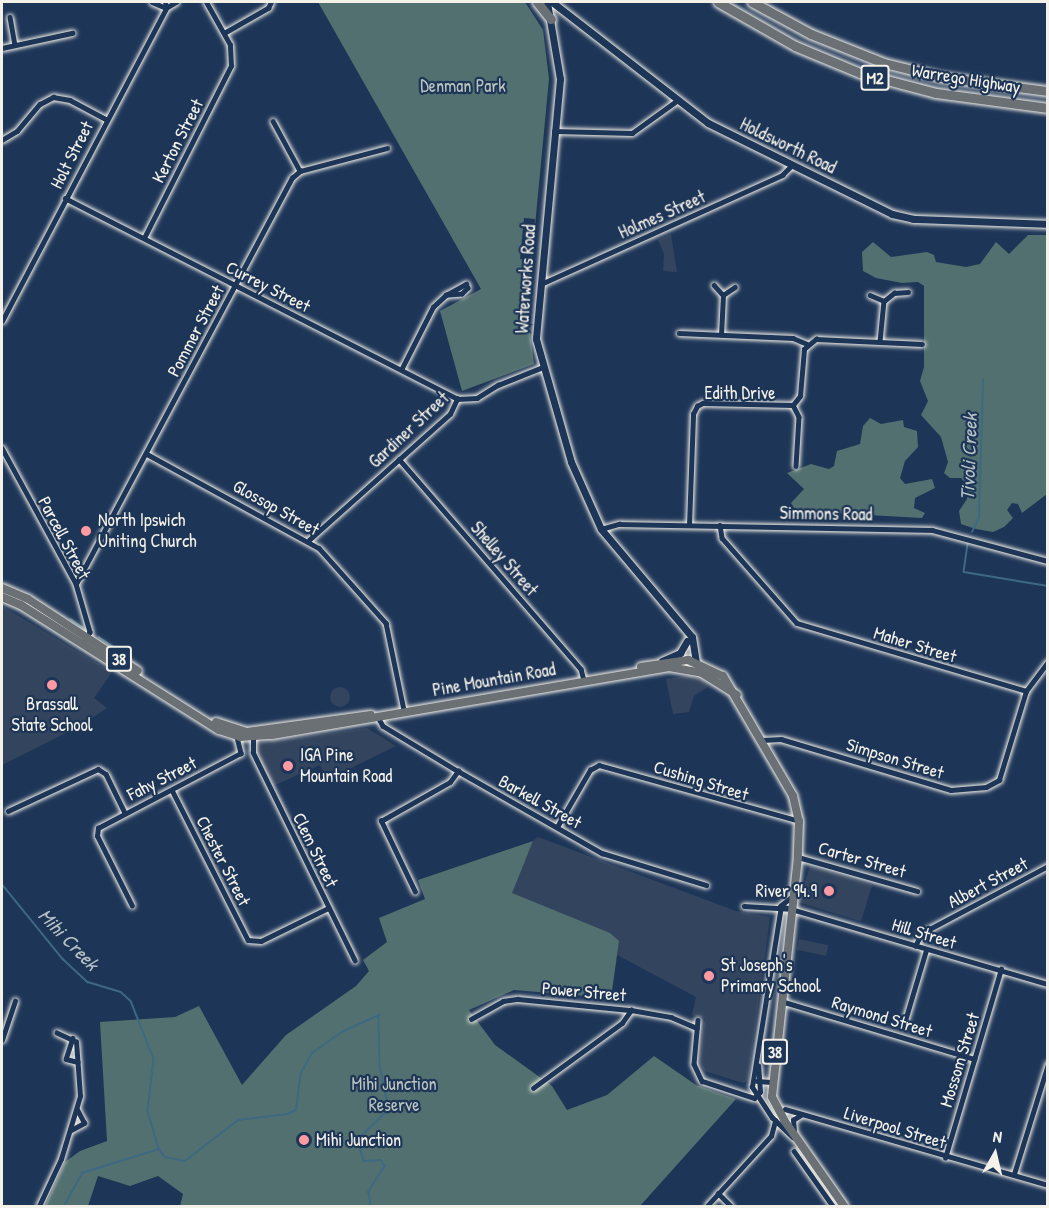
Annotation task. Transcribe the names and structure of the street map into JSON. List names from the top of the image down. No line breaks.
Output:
{"streets":{"highway":["M2","Warrego Highway"],"main road":["Holdsworth Road","Waterworks Road","38","Pine Mountain Road"],"street":["Kerton Street","Holt Street","Holmes Street","Currey Street","Pommer Street","Edith Drive","Gardiner Street","Glossop Street","Simmons Road","Parcell Street","Shelley Street","Maher Street","Simpson Street","Fahy Street","Cushing Street","Barkell Street","Clem Street","Carter Street","Chester Street","Albert Street","Hill Street","Power Street","Raymond Street","Mossom Street","Liverpool Street"]},"crossings":[["Kerton Street","Currey Street"],["Holdsworth Road","Holmes Street"],["Holt Street","Currey Street"],["Holmes Street","Waterworks Road"],["Waterworks Road","Gardiner Street"],["Waterworks Road","Simmons Road"],["Waterworks Road","Pine Mountain Road"],["Currey Street","Pommer Street"],["Currey Street","Gardiner Street"],["Pommer Street","Glossop Street"],["Pommer Street","Parcell Street"],["Edith Drive","Simmons Road"],["Gardiner Street","Glossop Street"],["Gardiner Street","Shelley Street"],["Glossop Street","Pine Mountain Road"],["Simmons Road","Maher Street"],["Parcell Street","Pine Mountain Road"],["Shelley Street","Pine Mountain Road"],["Maher Street","Simpson Street"],["Pine Mountain Road","Simpson Street"],["Pine Mountain Road","Cushing Street"],["Pine Mountain Road","Barkell Street"],["Pine Mountain Road","Carter Street"],["Pine Mountain Road","Hill Street"],["Pine Mountain Road","Raymond Street"],["Fahy Street","Chester Street"],["Cushing Street","Barkell Street"],["Clem Street","Chester Street"],["Albert Street","Hill Street"],["Hill Street","Mossom Street"],["Raymond Street","Mossom Street"],["Mossom Street","Liverpool Street"]],"water":["Tivoli Creek","Mihi Creek"],"parks":["Denman Park","Mihi Junction Reserve"],"places":["North Ipswich Uniting Church","Brassall State School","IGA Pine Mountain Road","River 94.9","St Joseph's Primary School","Mihi Junction"],"north":"top"}
